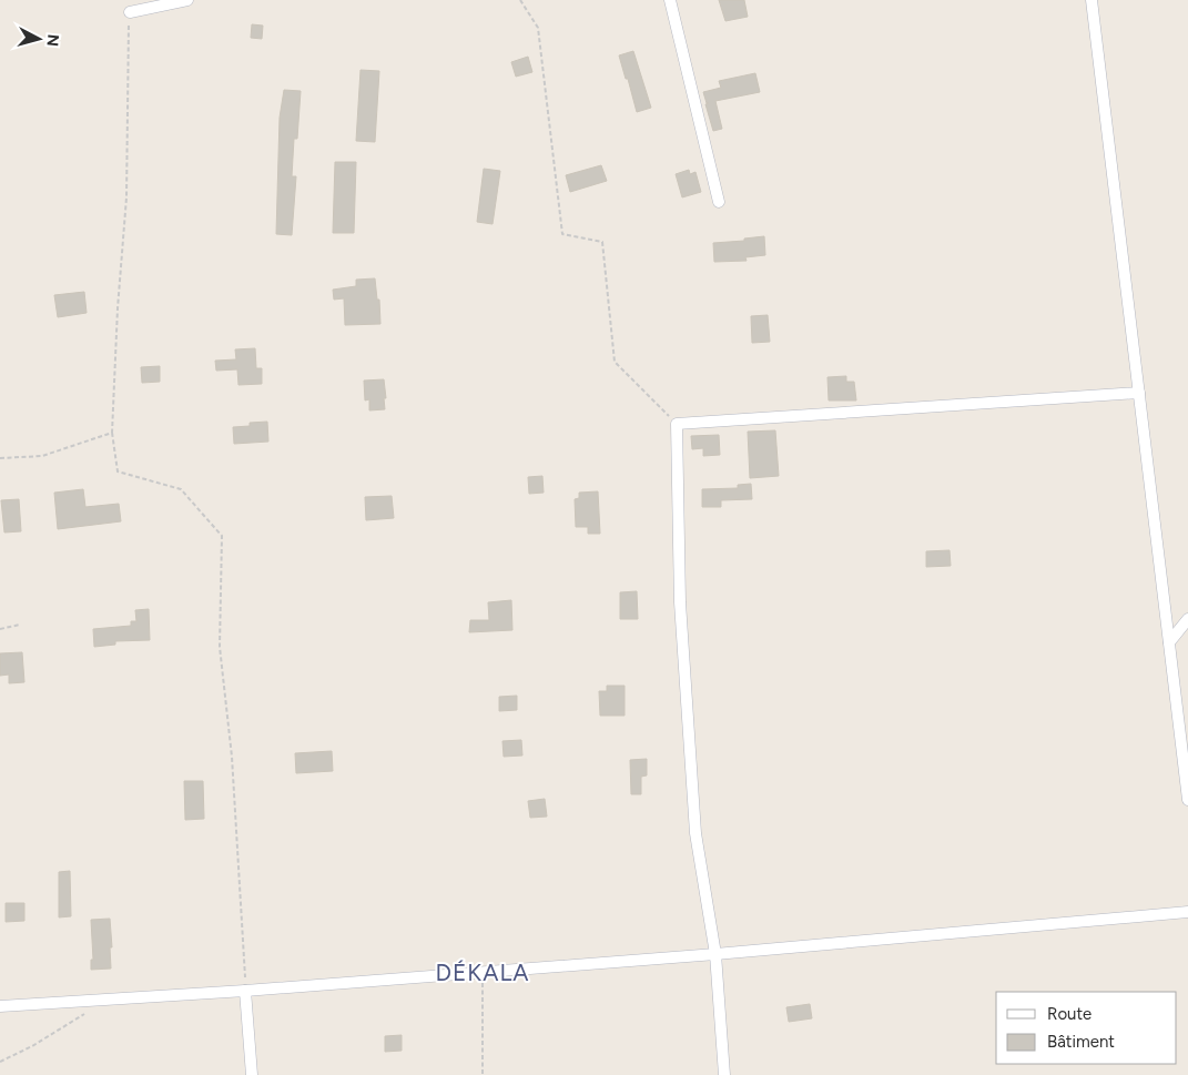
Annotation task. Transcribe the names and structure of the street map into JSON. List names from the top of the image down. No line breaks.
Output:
{"districts":["DÉKALA"],"legend":["Route","Bâtiment"],"north":"right"}
